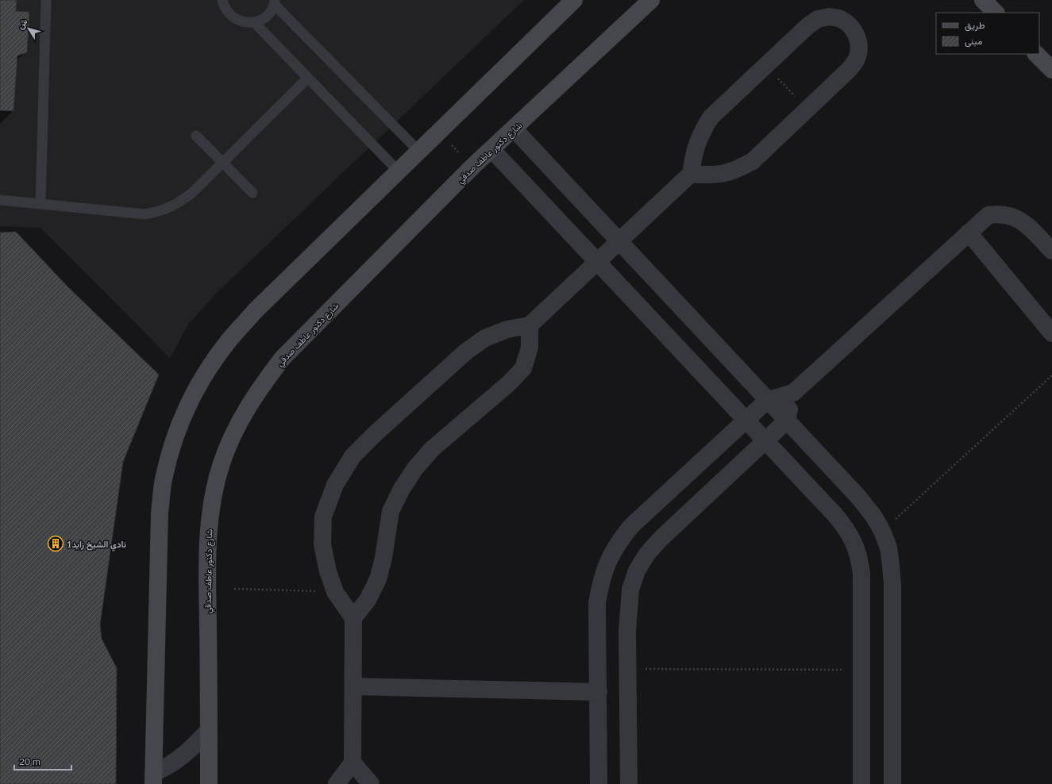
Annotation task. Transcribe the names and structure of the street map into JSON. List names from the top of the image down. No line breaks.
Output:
{"streets":{"street":["شارع دكتور عاطف صدقي"]},"places":{"building":["نادي الشيخ زايد1"]},"legend":["طريق","مبنى"],"scale_bar":"20 m","north":"top left"}
